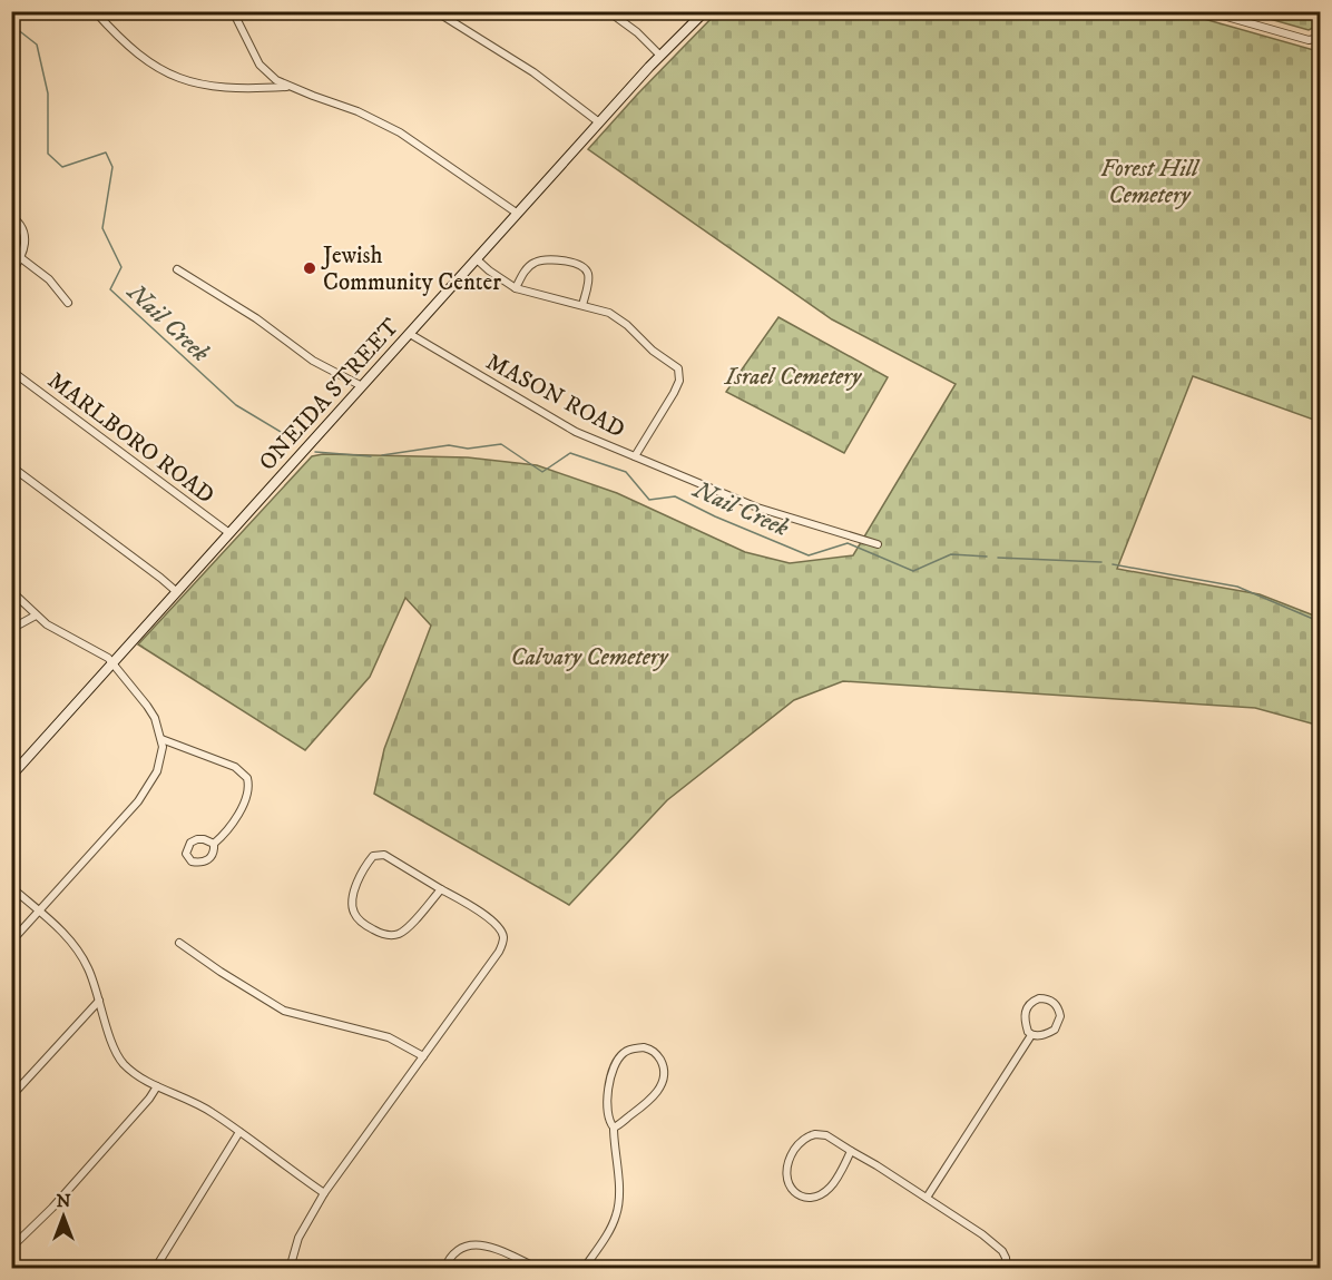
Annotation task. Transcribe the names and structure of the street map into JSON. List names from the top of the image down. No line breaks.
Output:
{"streets":{"street":["ONEIDA STREET","MASON ROAD","MARLBORO ROAD"]},"crossings":[["ONEIDA STREET","MASON ROAD"],["ONEIDA STREET","MARLBORO ROAD"]],"water":["Nail Creek"],"parks":["Forest Hill Cemetery","Israel Cemetery","Calvary Cemetery"],"places":["Jewish Community Center"],"north":"top"}
